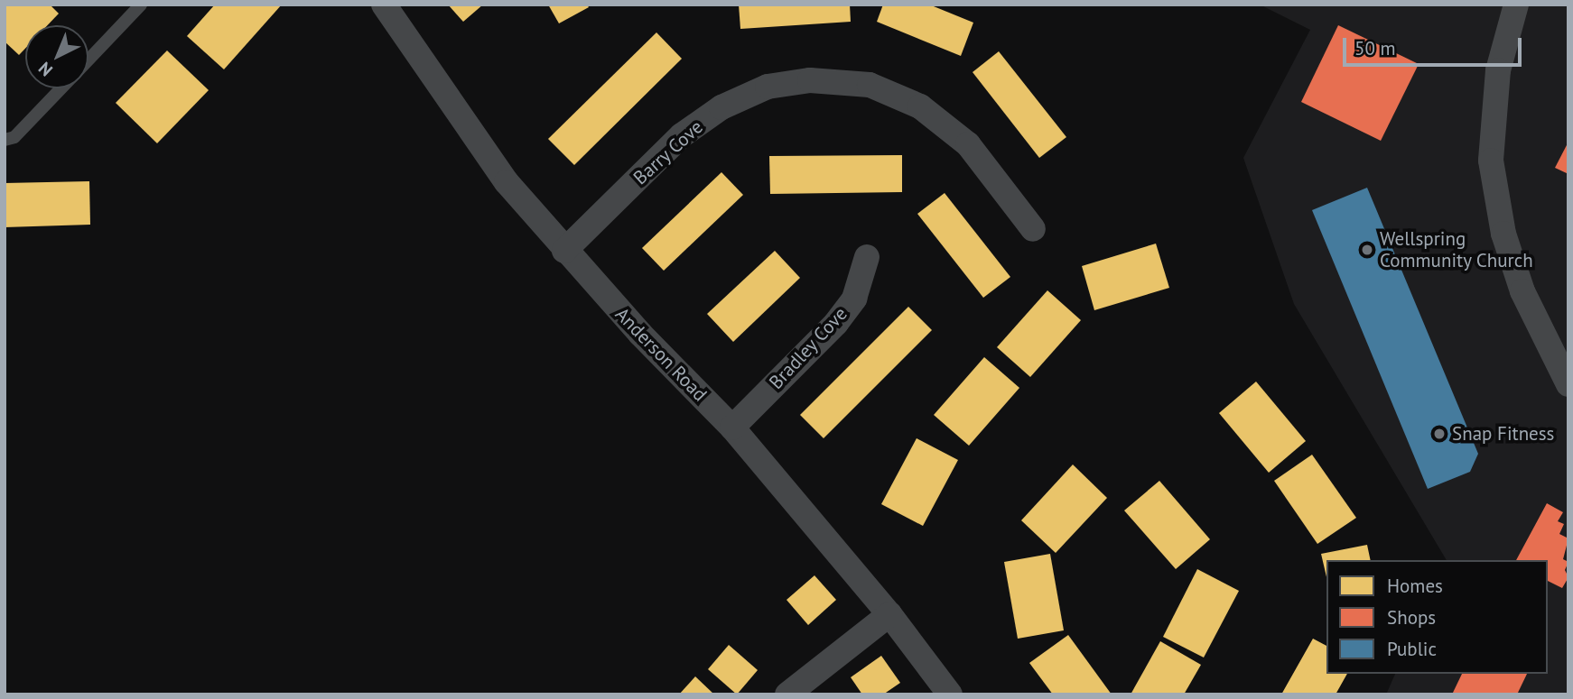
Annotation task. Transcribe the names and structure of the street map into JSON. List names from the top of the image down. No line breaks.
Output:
{"streets":{"street":["Barry Cove","Bradley Cove","Anderson Road"]},"crossings":[["Barry Cove","Anderson Road"],["Bradley Cove","Anderson Road"]],"places":["Wellspring Community Church","Snap Fitness"],"legend":["Homes","Shops","Public"],"scale_bar":"50 m","north":"bottom left"}
